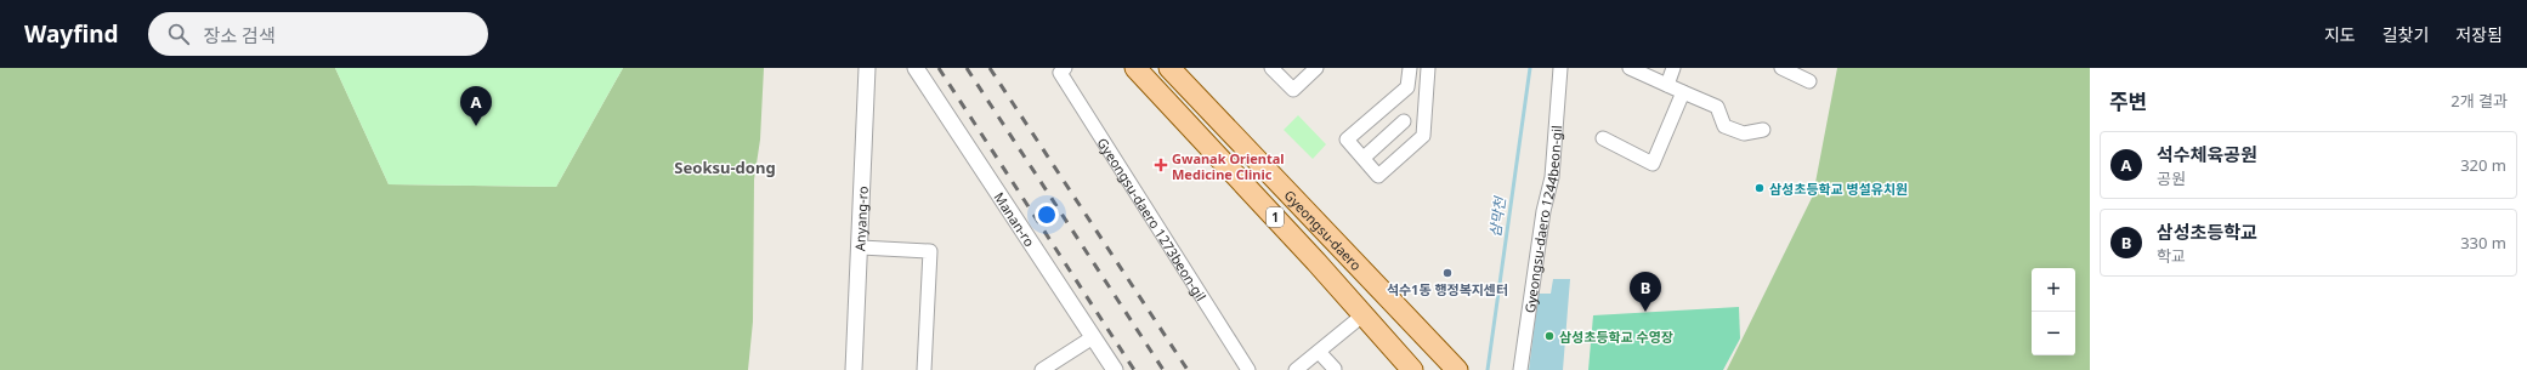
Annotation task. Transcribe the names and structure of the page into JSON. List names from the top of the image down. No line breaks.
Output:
{"streets":{"main road":["1","Gyeongsu-daero"],"street":["Gyeongsu-daero 1273beon-gil","Anyang-ro","Manan-ro","Gyeongsu-daero 1244beon-gil"]},"districts":["Seoksu-dong"],"water":["삼막천"],"places":{"health":["Gwanak Oriental Medicine Clinic"],"other":["삼성초등학교 병설유치원","석수1동 행정복지센터","삼성초등학교 수영장"]},"page":{"header":"Wayfind","search":"장소 검색","nav":["지도","길찾기","저장됨"],"heading":["주변","2개 결과"],"pins":["A","B"],"list":[{"mark":"A","name":"석수체육공원","note":"공원","value":"320 m"},{"mark":"B","name":"삼성초등학교","note":"학교","value":"330 m"}],"map_buttons":["+","−"]}}
